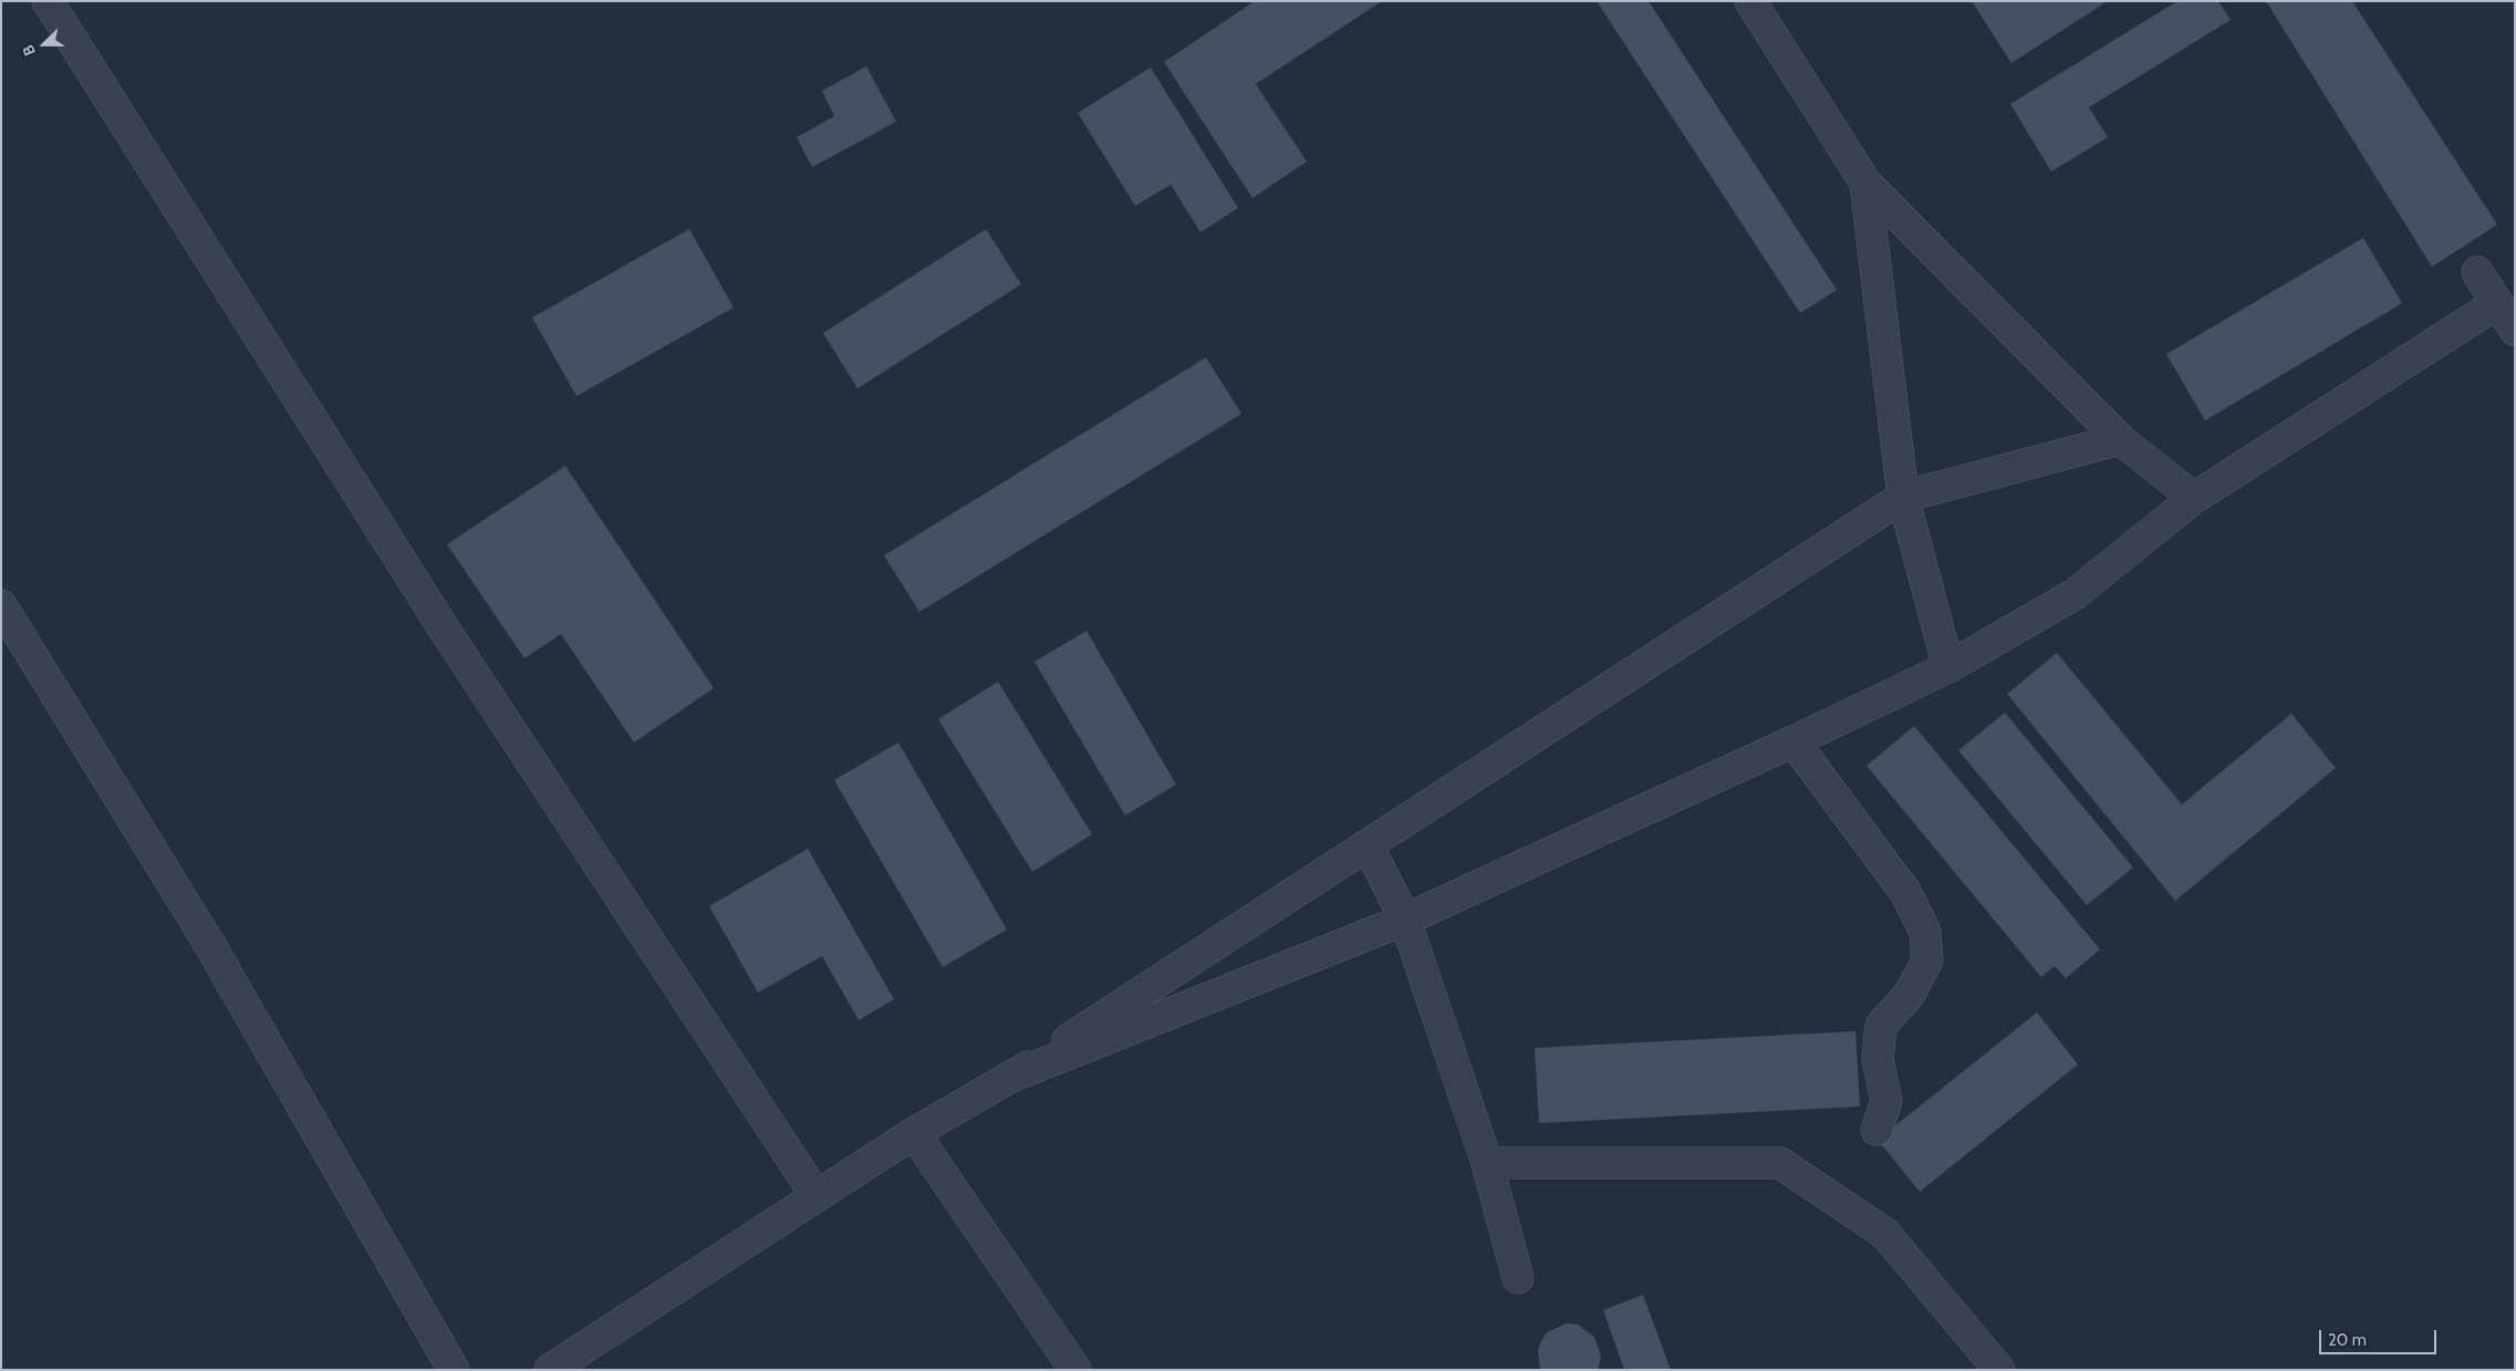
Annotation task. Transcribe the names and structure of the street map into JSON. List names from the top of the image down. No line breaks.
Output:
{"scale_bar":"20 m","north":"left"}
